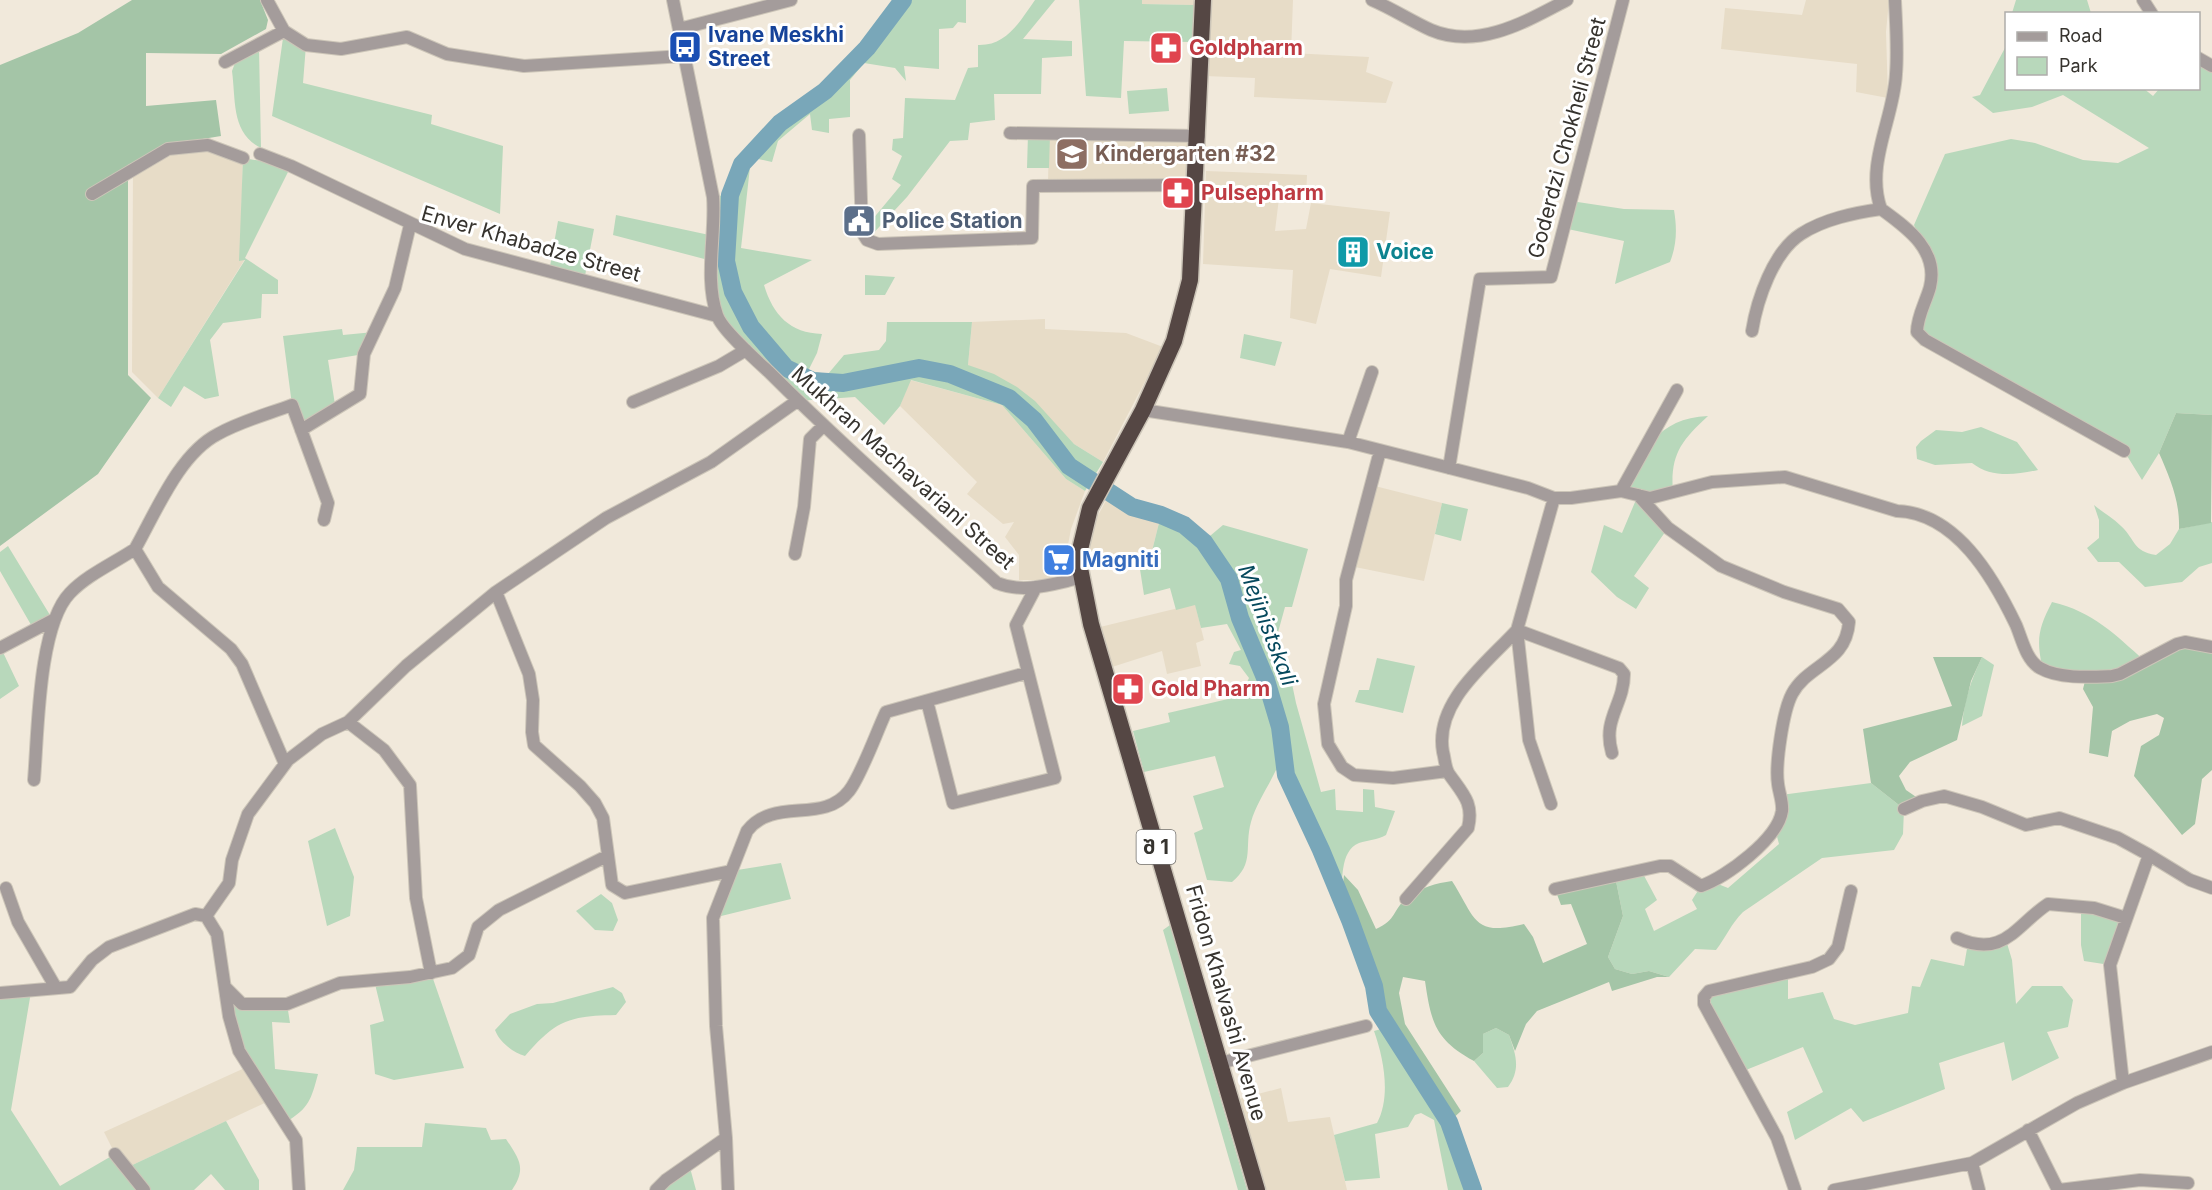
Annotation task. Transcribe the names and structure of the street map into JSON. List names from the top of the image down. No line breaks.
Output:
{"streets":{"highway":["შ 1","Fridon Khalvashi Avenue"],"street":["Goderdzi Chokheli Street","Enver Khabadze Street","Mukhran Machavariani Street"]},"crossings":[["Enver Khabadze Street","Mukhran Machavariani Street"],["Mukhran Machavariani Street","Fridon Khalvashi Avenue"]],"water":["Mejinistskali"],"places":{"bus stop":["Ivane Meskhi Street"],"pharmacy":["Goldpharm","Pulsepharm","Gold Pharm"],"school or university":["Kindergarten #32"],"public building":["Police Station"],"building":["Voice"],"supermarket":["Magniti"]},"legend":["Road","Park"]}
